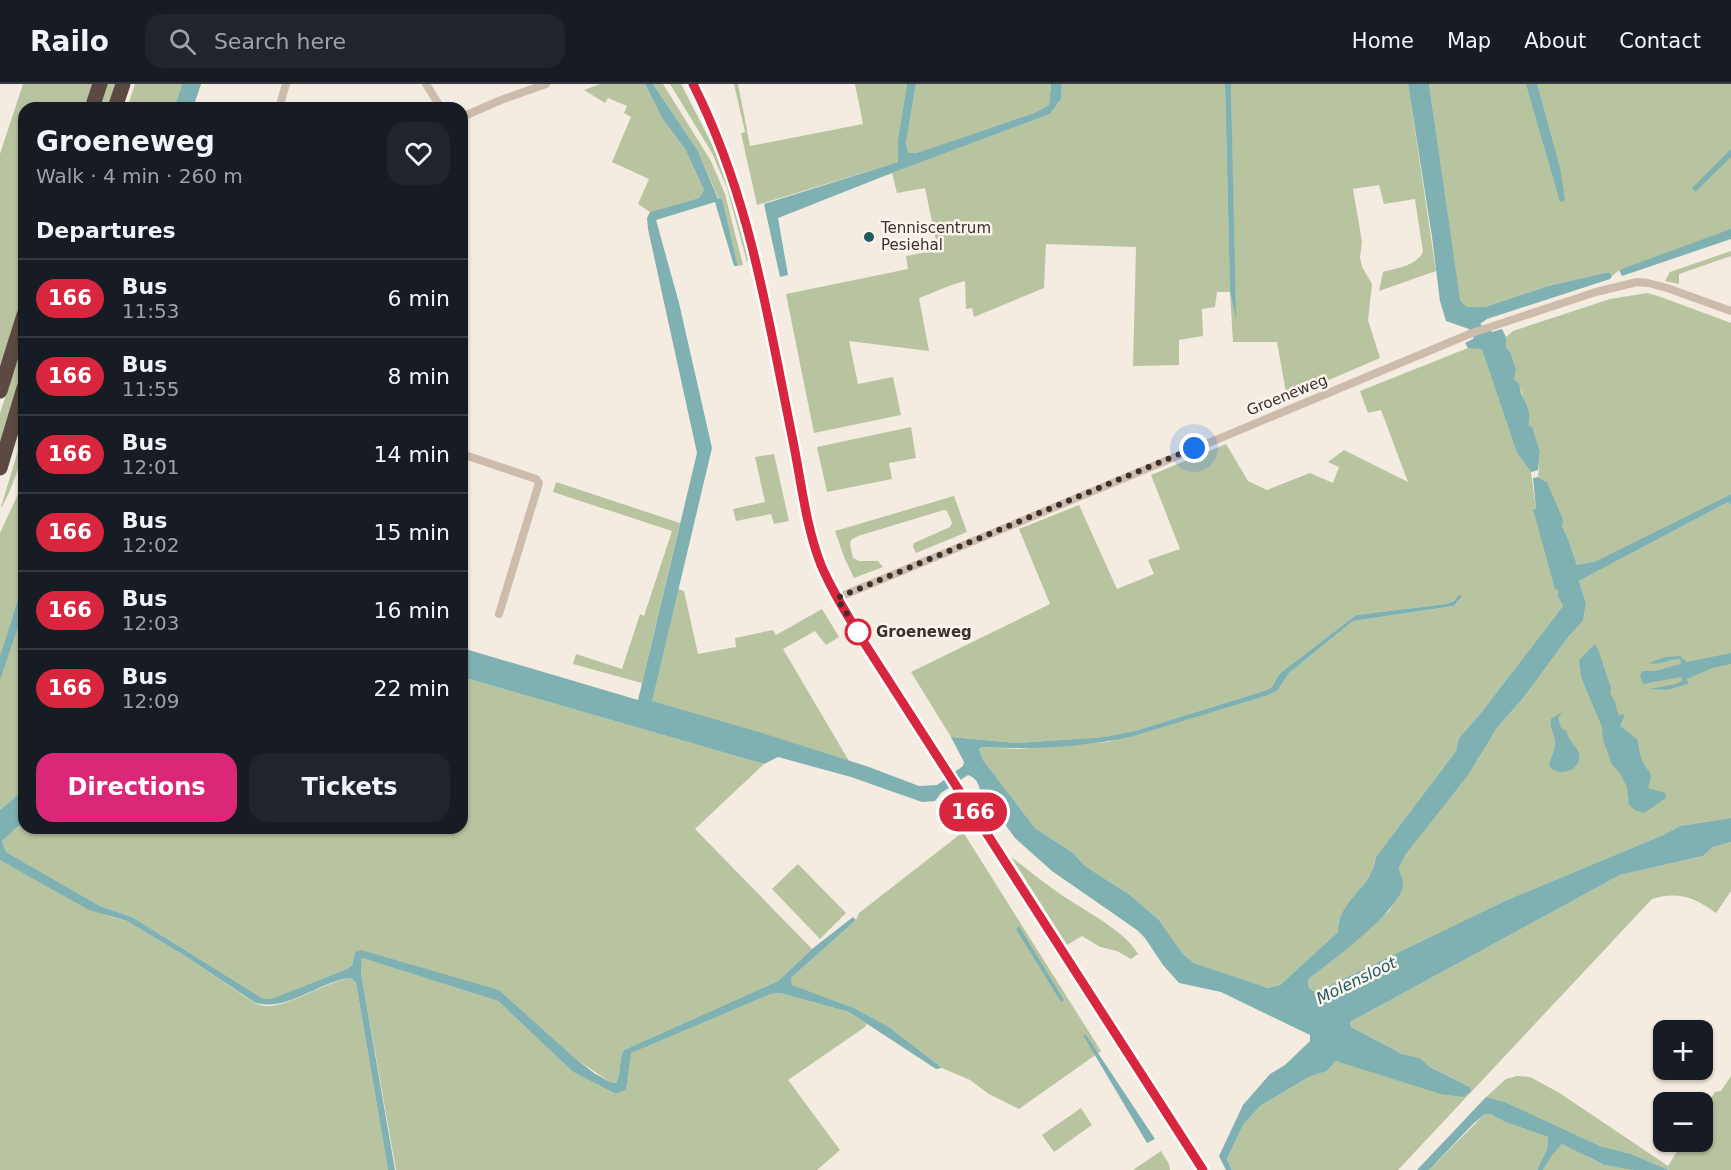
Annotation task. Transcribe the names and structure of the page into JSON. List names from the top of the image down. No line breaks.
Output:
{"streets":{"street":["Groeneweg"]},"water":["Molensloot"],"places":["Tenniscentrum Pesiehal","Groeneweg"],"lines":["bus line 166"],"page":{"header":"Railo","search":"Search here","nav":["Home","Map","About","Contact"],"on_map":"166","heading":[["Groeneweg","Walk · 4 min · 260 m"],"Departures"],"list":[{"mark":"166","name":"Bus","note":"11:53","value":"6 min"},{"mark":"166","name":"Bus","note":"11:55","value":"8 min"},{"mark":"166","name":"Bus","note":"12:01","value":"14 min"},{"mark":"166","name":"Bus","note":"12:02","value":"15 min"},{"mark":"166","name":"Bus","note":"12:03","value":"16 min"},{"mark":"166","name":"Bus","note":"12:09","value":"22 min"}],"buttons":["Directions","Tickets"],"map_buttons":["+","−"]}}
